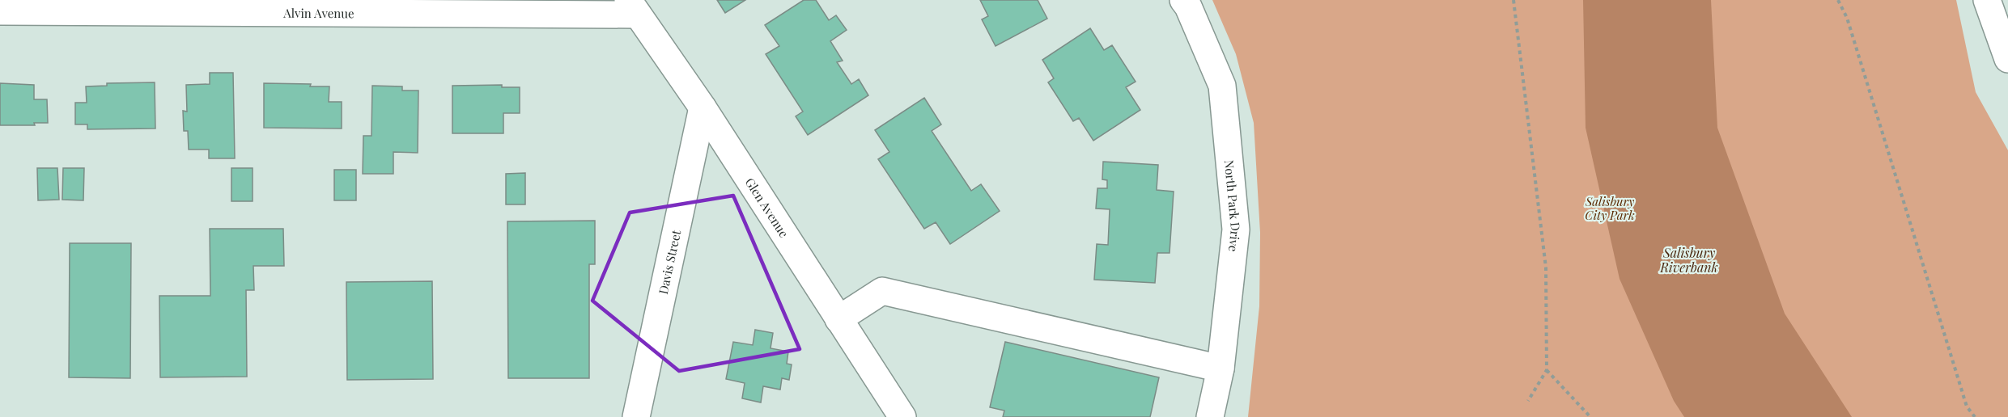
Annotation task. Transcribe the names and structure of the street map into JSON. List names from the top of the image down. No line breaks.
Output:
{"streets":{"street":["Alvin Avenue","North Park Drive","Glen Avenue","Davis Street"]},"crossings":[["Alvin Avenue","Glen Avenue"],["Glen Avenue","Davis Street"]],"water":["Salisbury Riverbank"],"parks":["Salisbury City Park"]}
